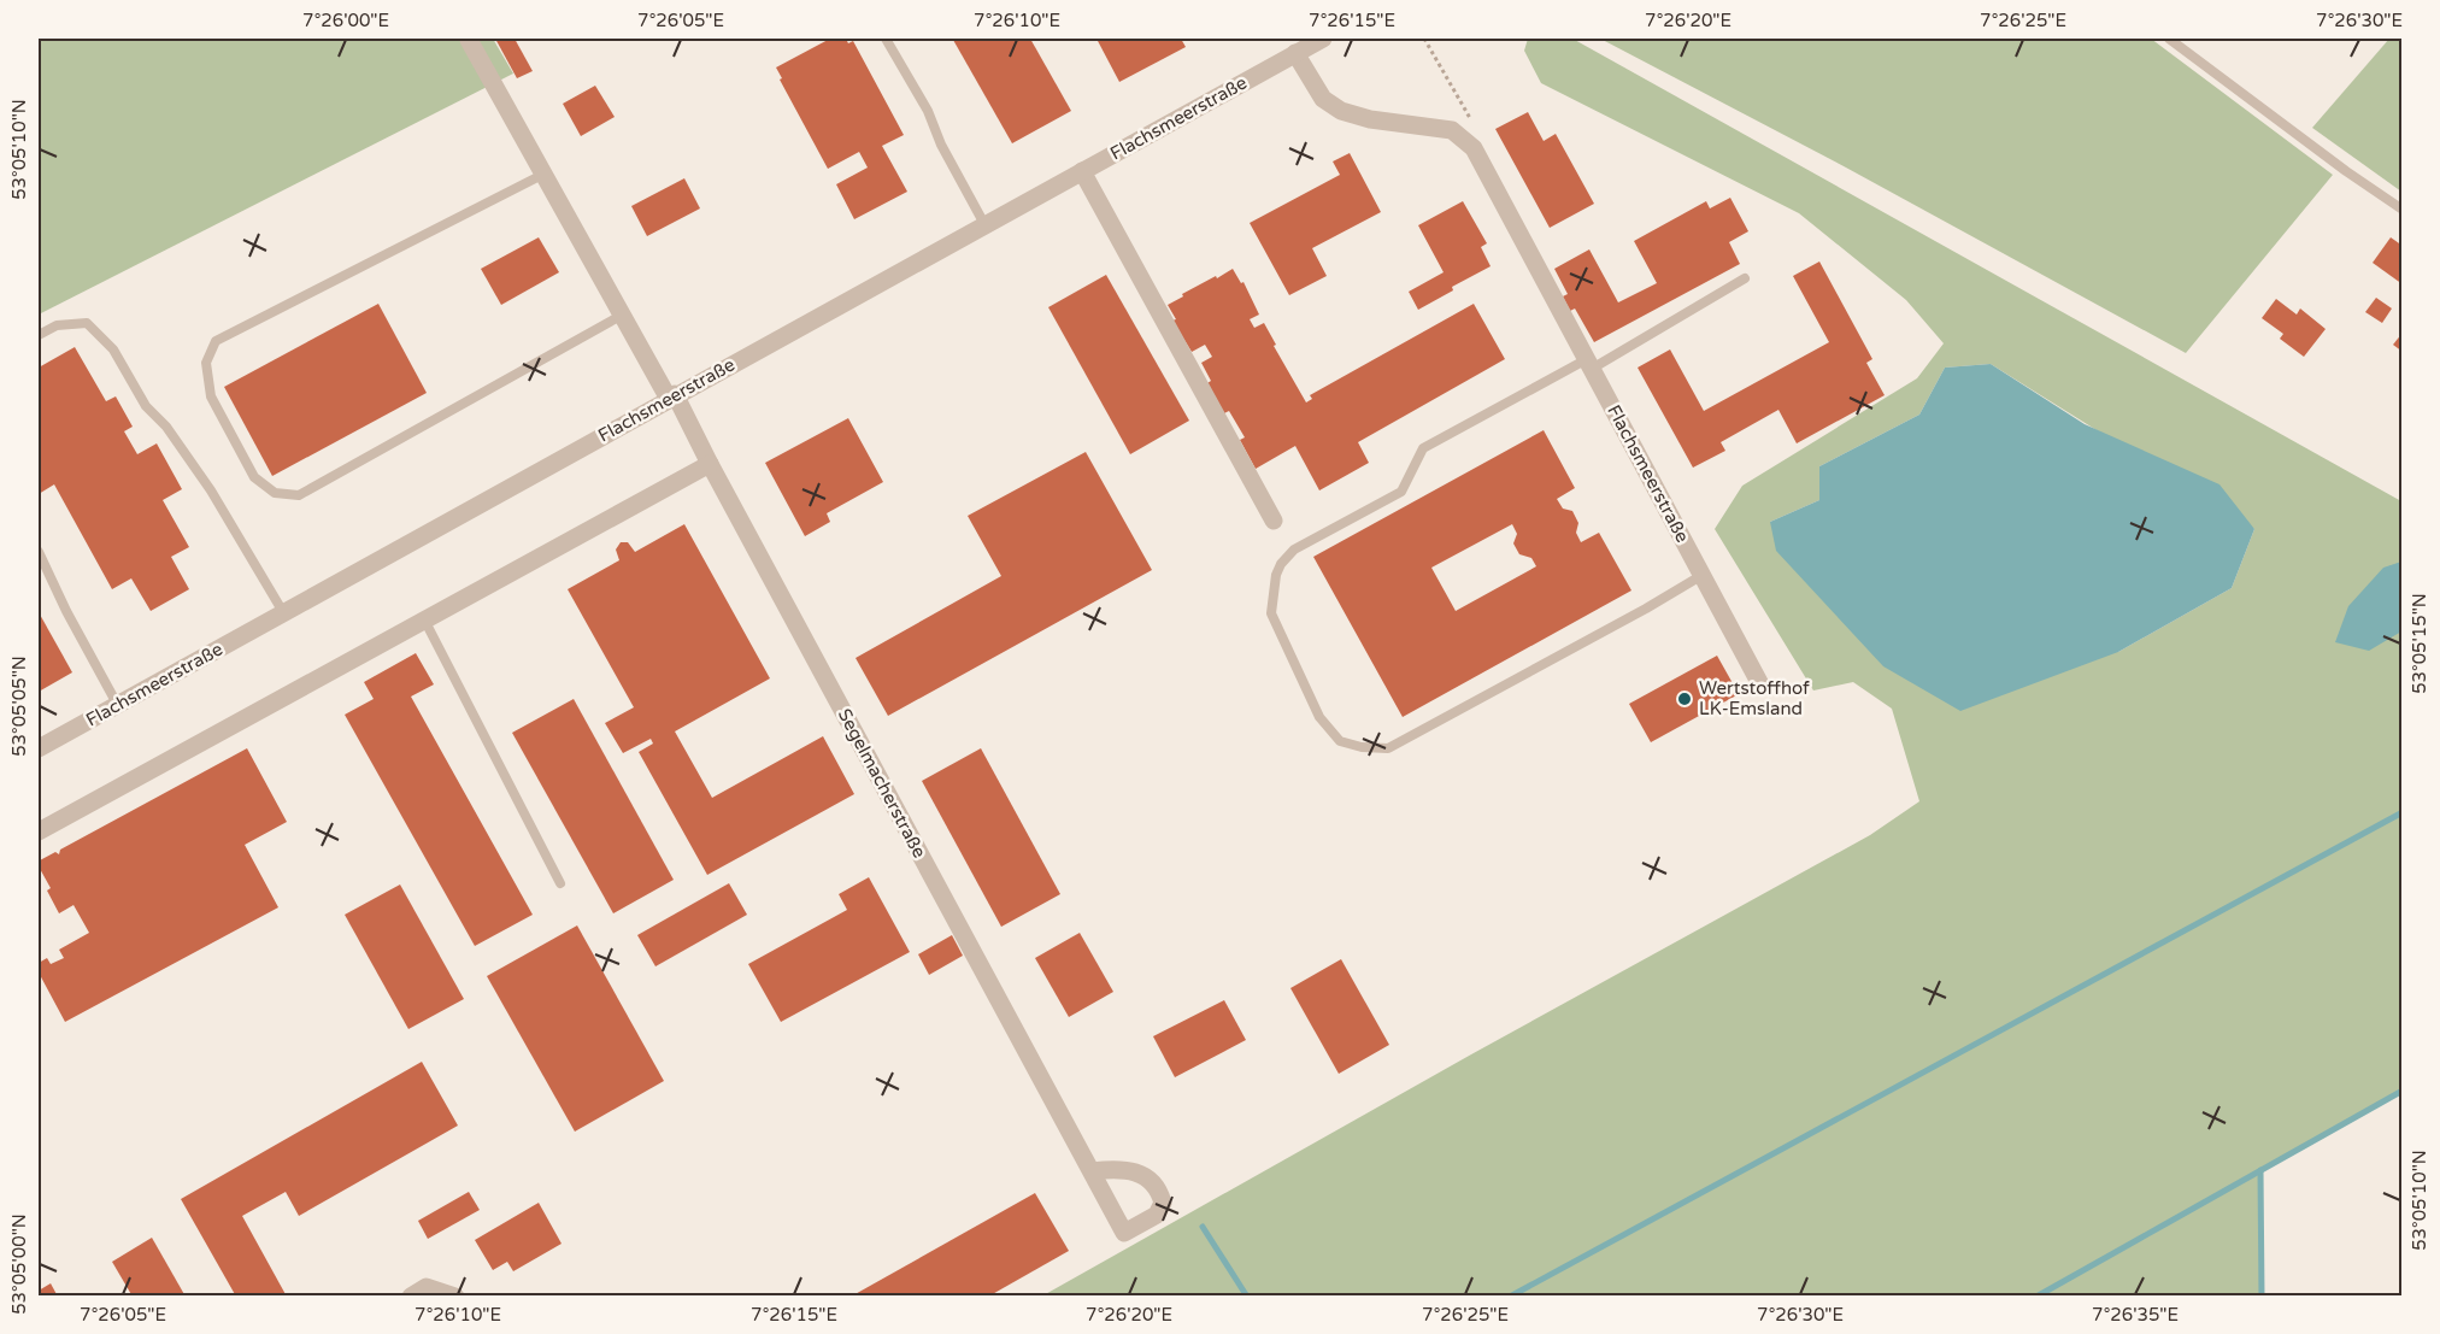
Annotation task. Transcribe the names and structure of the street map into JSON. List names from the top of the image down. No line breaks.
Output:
{"streets":{"street":["Flachsmeerstraße","Segelmacherstraße"]},"crossings":[["Flachsmeerstraße","Segelmacherstraße"]],"places":["Wertstoffhof LK-Emsland"],"coordinates":["7°26'00\"E","7°26'05\"E","7°26'10\"E","7°26'15\"E","7°26'20\"E","7°26'25\"E","7°26'30\"E","53°05'10\"N","53°05'15\"N","53°05'05\"N","53°05'00\"N","7°26'35\"E"]}
